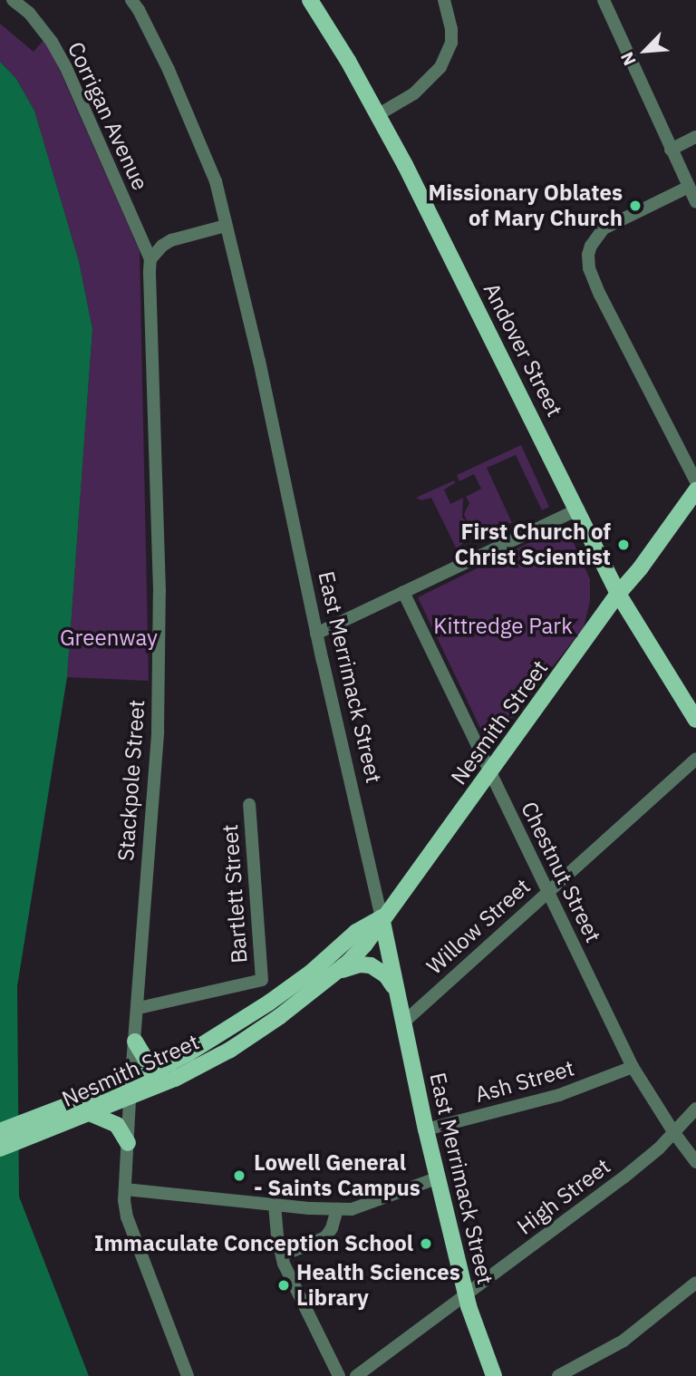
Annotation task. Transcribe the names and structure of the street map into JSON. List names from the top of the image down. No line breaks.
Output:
{"streets":{"main road":["Andover Street","East Merrimack Street","Nesmith Street"],"street":["Corrigan Avenue","Stackpole Street","Chestnut Street","Bartlett Street","Willow Street","Ash Street","High Street"]},"crossings":[["Corrigan Avenue","Stackpole Street"],["Andover Street","Nesmith Street"],["East Merrimack Street","Nesmith Street"],["East Merrimack Street","Willow Street"],["East Merrimack Street","Ash Street"],["East Merrimack Street","High Street"],["Nesmith Street","Stackpole Street"],["Nesmith Street","Chestnut Street"],["Stackpole Street","Bartlett Street"],["Chestnut Street","Willow Street"],["Chestnut Street","Ash Street"],["Chestnut Street","High Street"]],"parks":["Kittredge Park","Greenway"],"places":["Missionary Oblates of Mary Church","First Church of Christ Scientist","Lowell General - Saints Campus","Immaculate Conception School","Health Sciences Library"],"north":"bottom left"}
